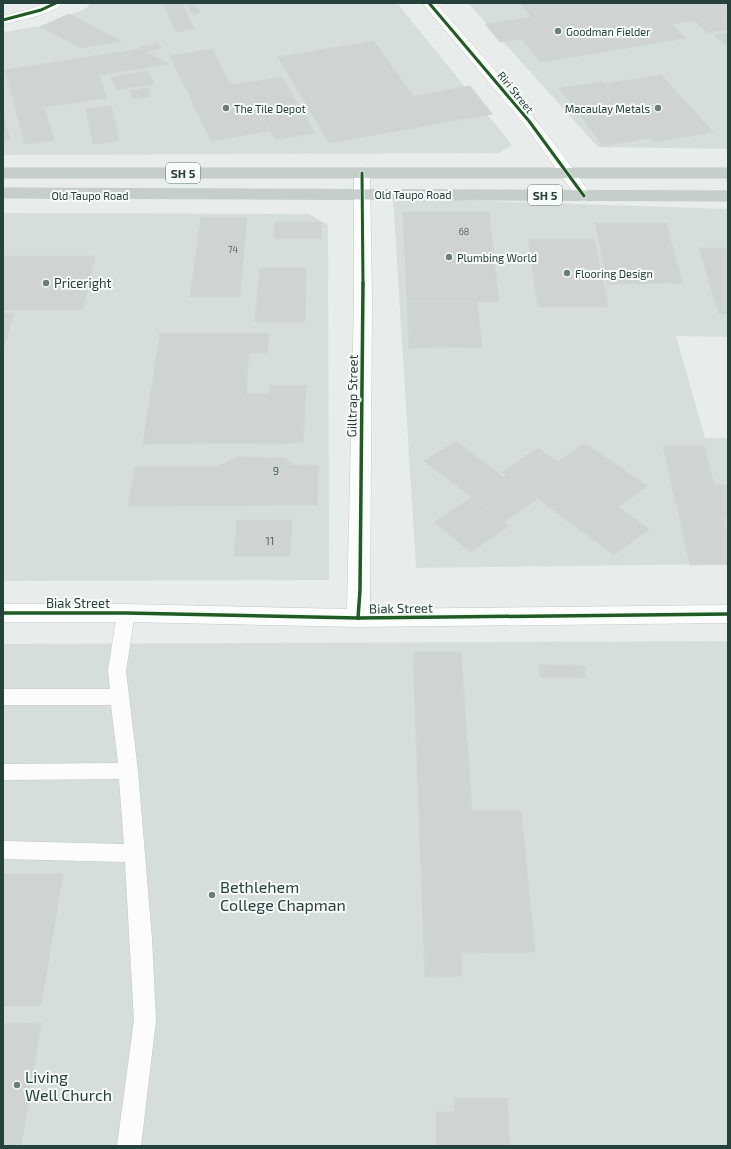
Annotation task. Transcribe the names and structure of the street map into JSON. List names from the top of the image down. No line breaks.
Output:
{"streets":{"highway":["SH 5","Old Taupo Road"],"street":["Riri Street","Gilltrap Street","Biak Street"]},"crossings":[["Riri Street","Old Taupo Road"],["Old Taupo Road","Gilltrap Street"],["Gilltrap Street","Biak Street"]],"places":["Goodman Fielder","The Tile Depot","Macaulay Metals","Plumbing World","Flooring Design","Priceright","Bethlehem College Chapman","Living Well Church"],"house_numbers":["68","74","9","11"]}
